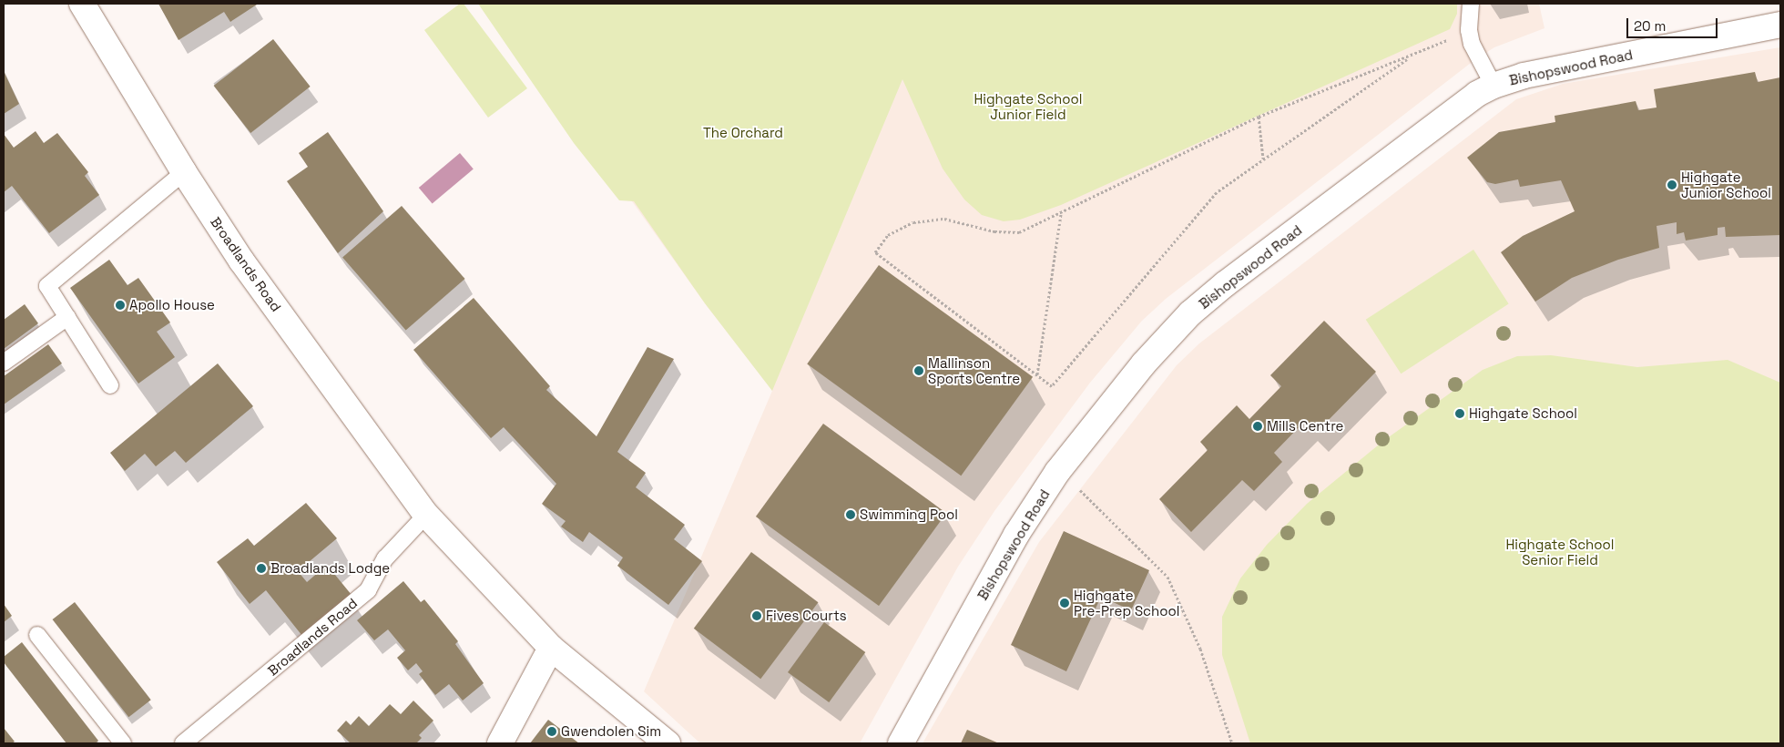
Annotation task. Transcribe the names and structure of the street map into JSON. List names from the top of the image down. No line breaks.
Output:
{"streets":{"street":["Bishopswood Road","Broadlands Road"]},"parks":["Highgate School Junior Field","The Orchard","Highgate School Senior Field"],"places":["Highgate Junior School","Apollo House","Mallinson Sports Centre","Highgate School","Mills Centre","Swimming Pool","Broadlands Lodge","Highgate Pre-Prep School","Fives Courts","Gwendolen Sim"],"scale_bar":"20 m"}
